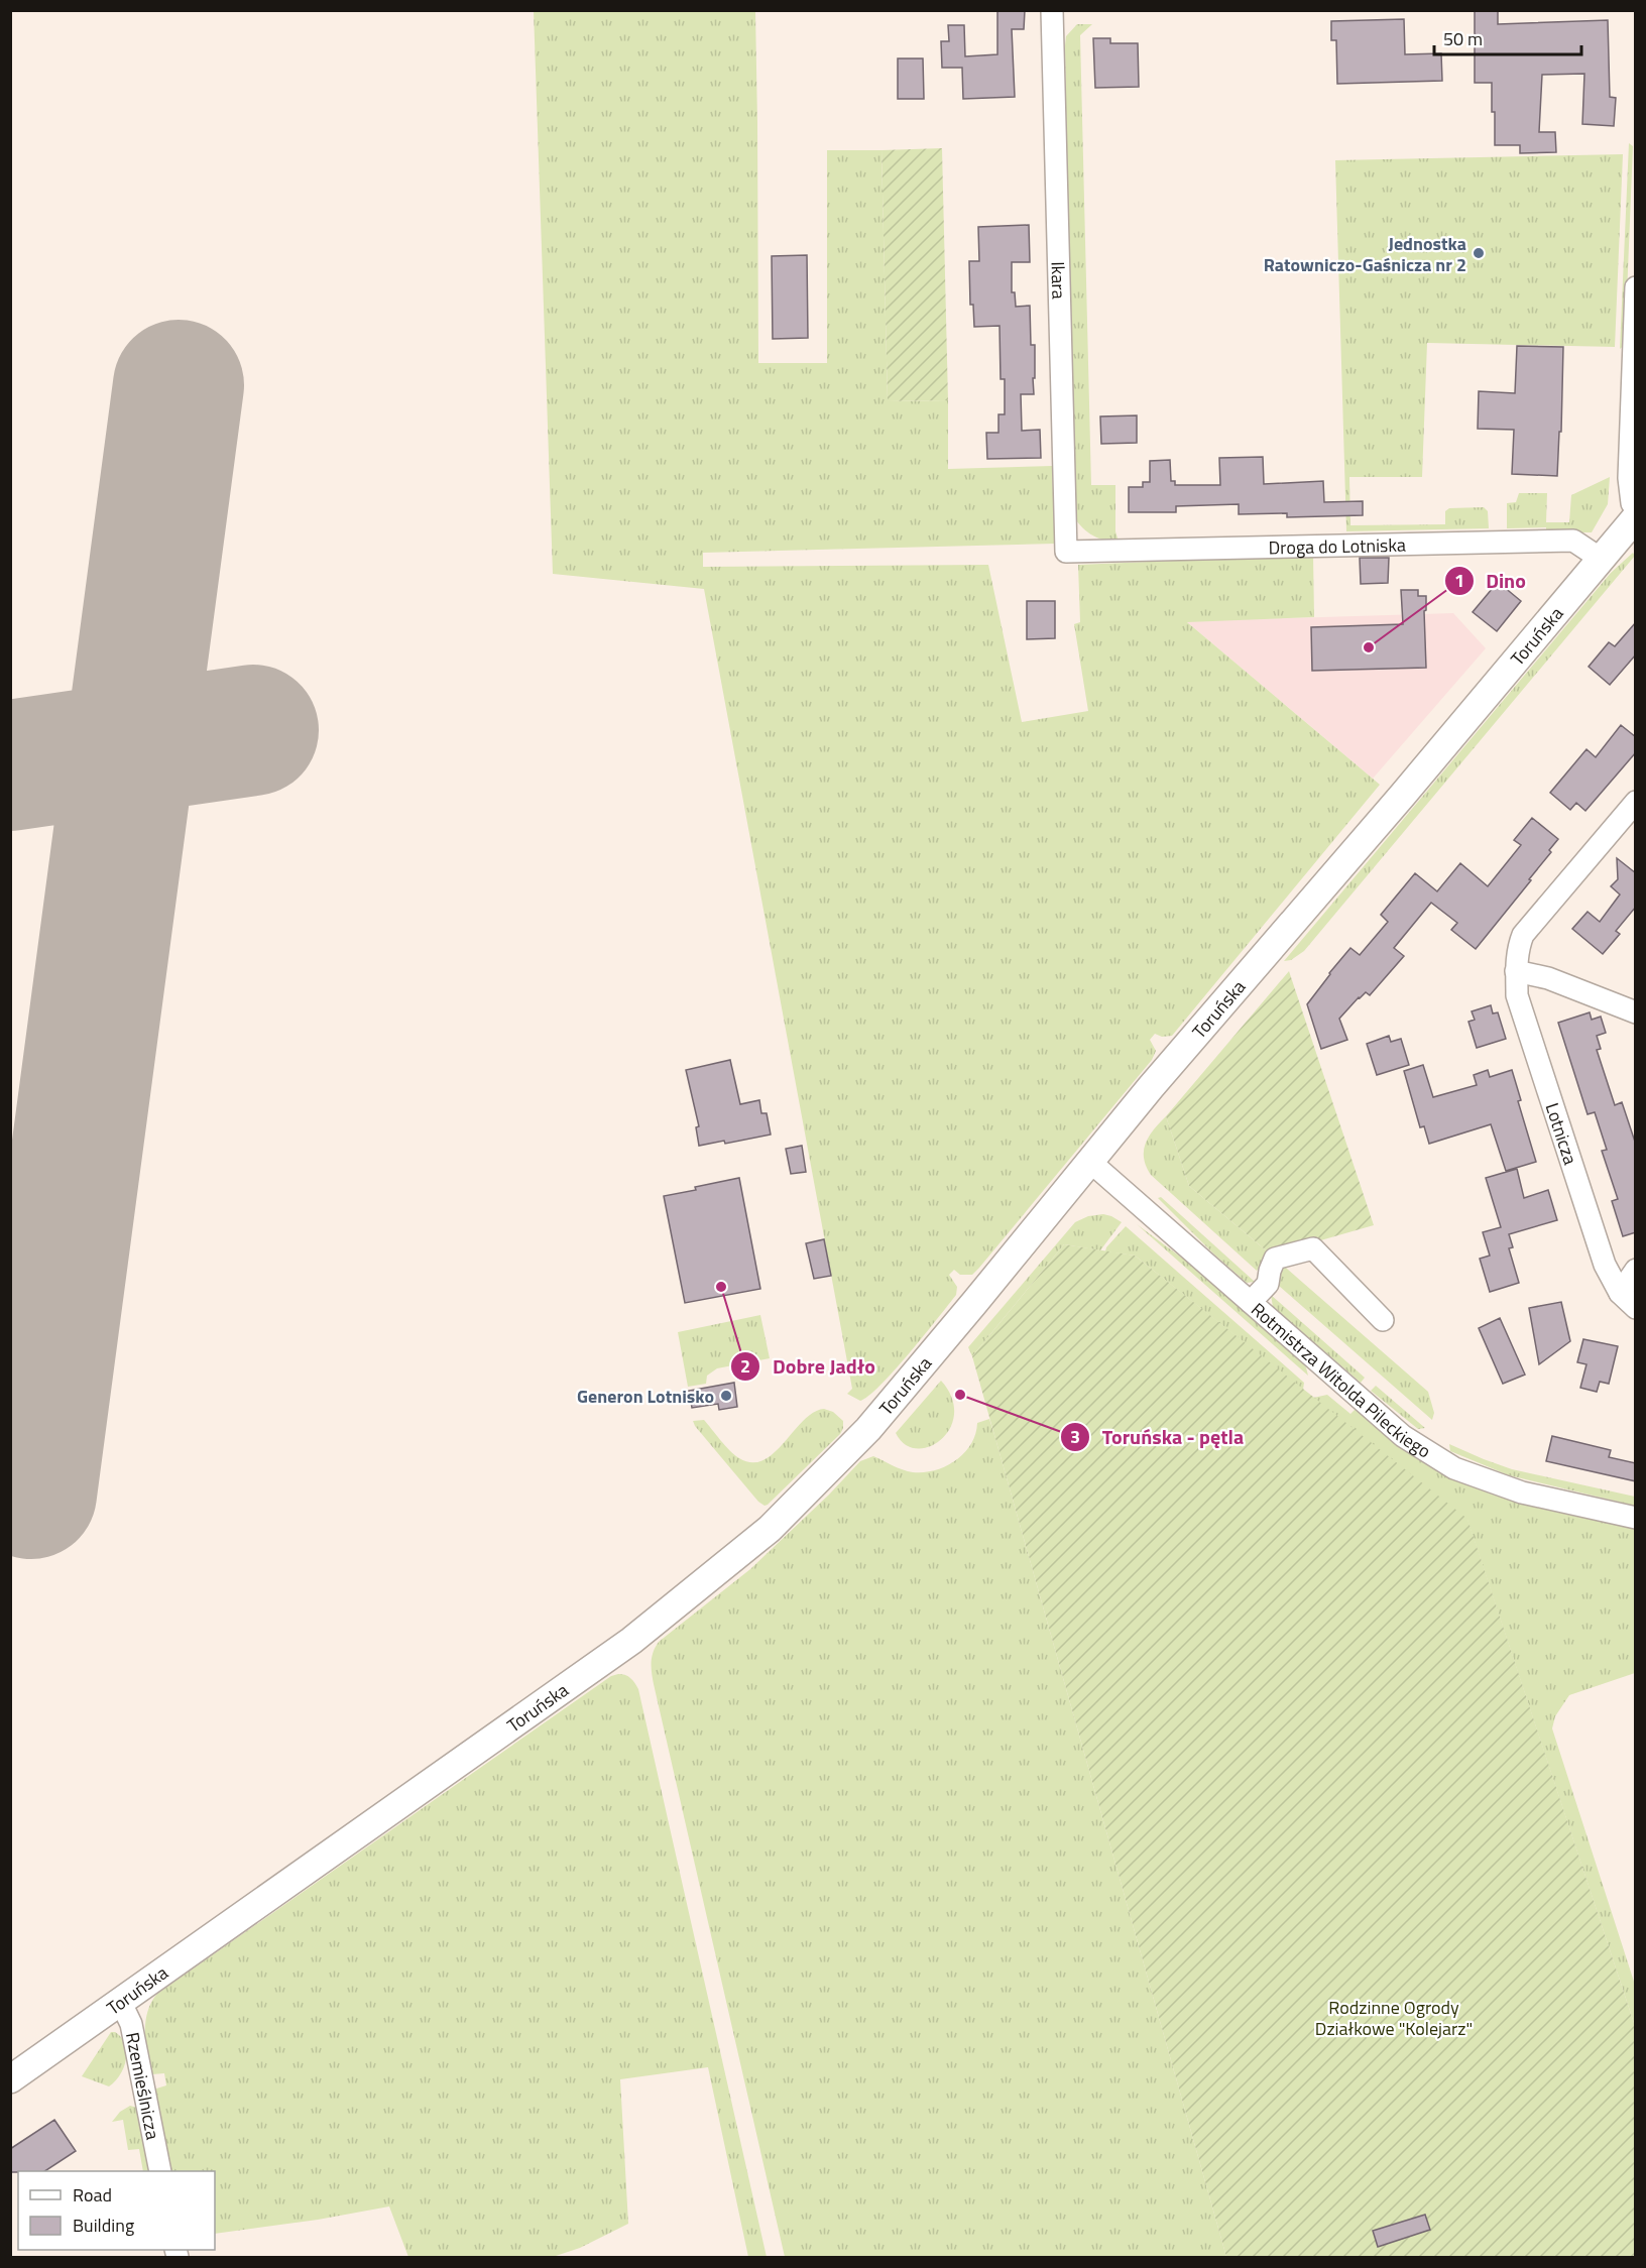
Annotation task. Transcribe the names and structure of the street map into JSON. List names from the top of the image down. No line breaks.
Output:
{"streets":{"main road":["Toruńska"],"street":["Ikara","Droga do Lotniska","Lotnicza","Rotmistrza Witolda Pileckiego","Rzemieślnicza"]},"crossings":[["Ikara","Droga do Lotniska"],["Droga do Lotniska","Toruńska"],["Toruńska","Rotmistrza Witolda Pileckiego"],["Toruńska","Rzemieślnicza"]],"parks":["Rodzinne Ogrody Działkowe \"Kolejarz\""],"places":["Jednostka Ratowniczo-Gaśnicza nr 2","Dino","Dobre Jadło","Toruńska - pętla","Generon Lotnisko"],"legend":["Road","Building"],"scale_bar":"50 m"}
